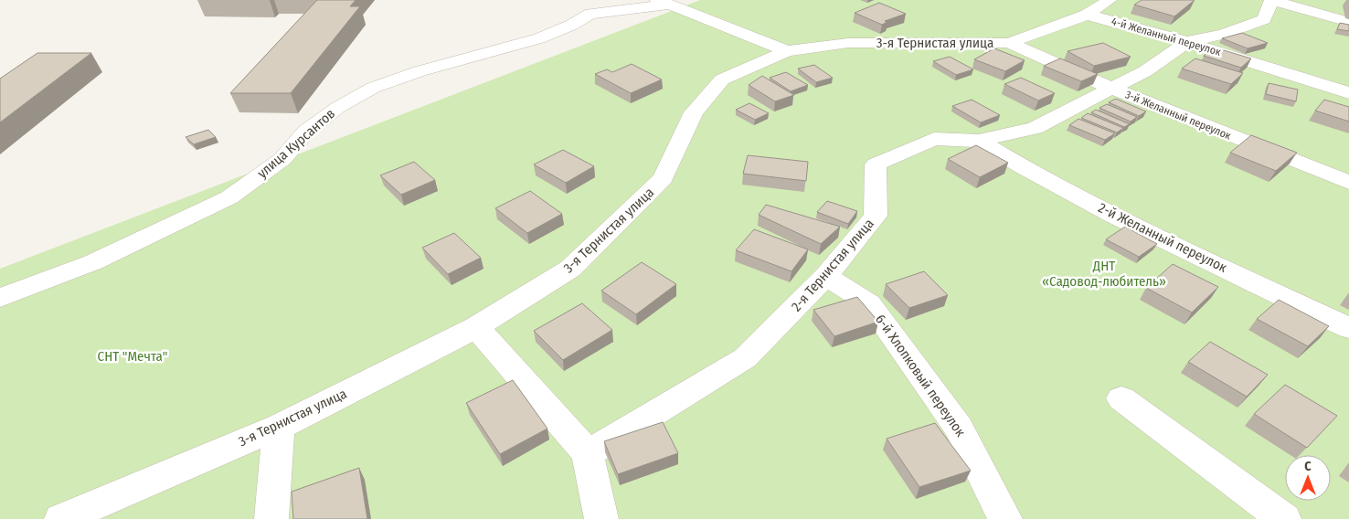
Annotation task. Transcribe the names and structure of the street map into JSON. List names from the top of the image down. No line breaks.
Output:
{"streets":{"street":["4-й Желанный переулок","3-я Тернистая улица","3-й Желанный переулок","улица Курсантов","2-й Желанный переулок","2-я Тернистая улица","6-й Хлопковый переулок"]},"crossings":[["4-й Желанный переулок","3-я Тернистая улица"],["4-й Желанный переулок","2-я Тернистая улица"],["3-я Тернистая улица","3-й Желанный переулок"],["3-й Желанный переулок","2-я Тернистая улица"],["2-й Желанный переулок","2-я Тернистая улица"],["2-я Тернистая улица","6-й Хлопковый переулок"]],"parks":["ДНТ «Садовод-любитель»","СНТ \"Мечта\""],"north":"top"}
